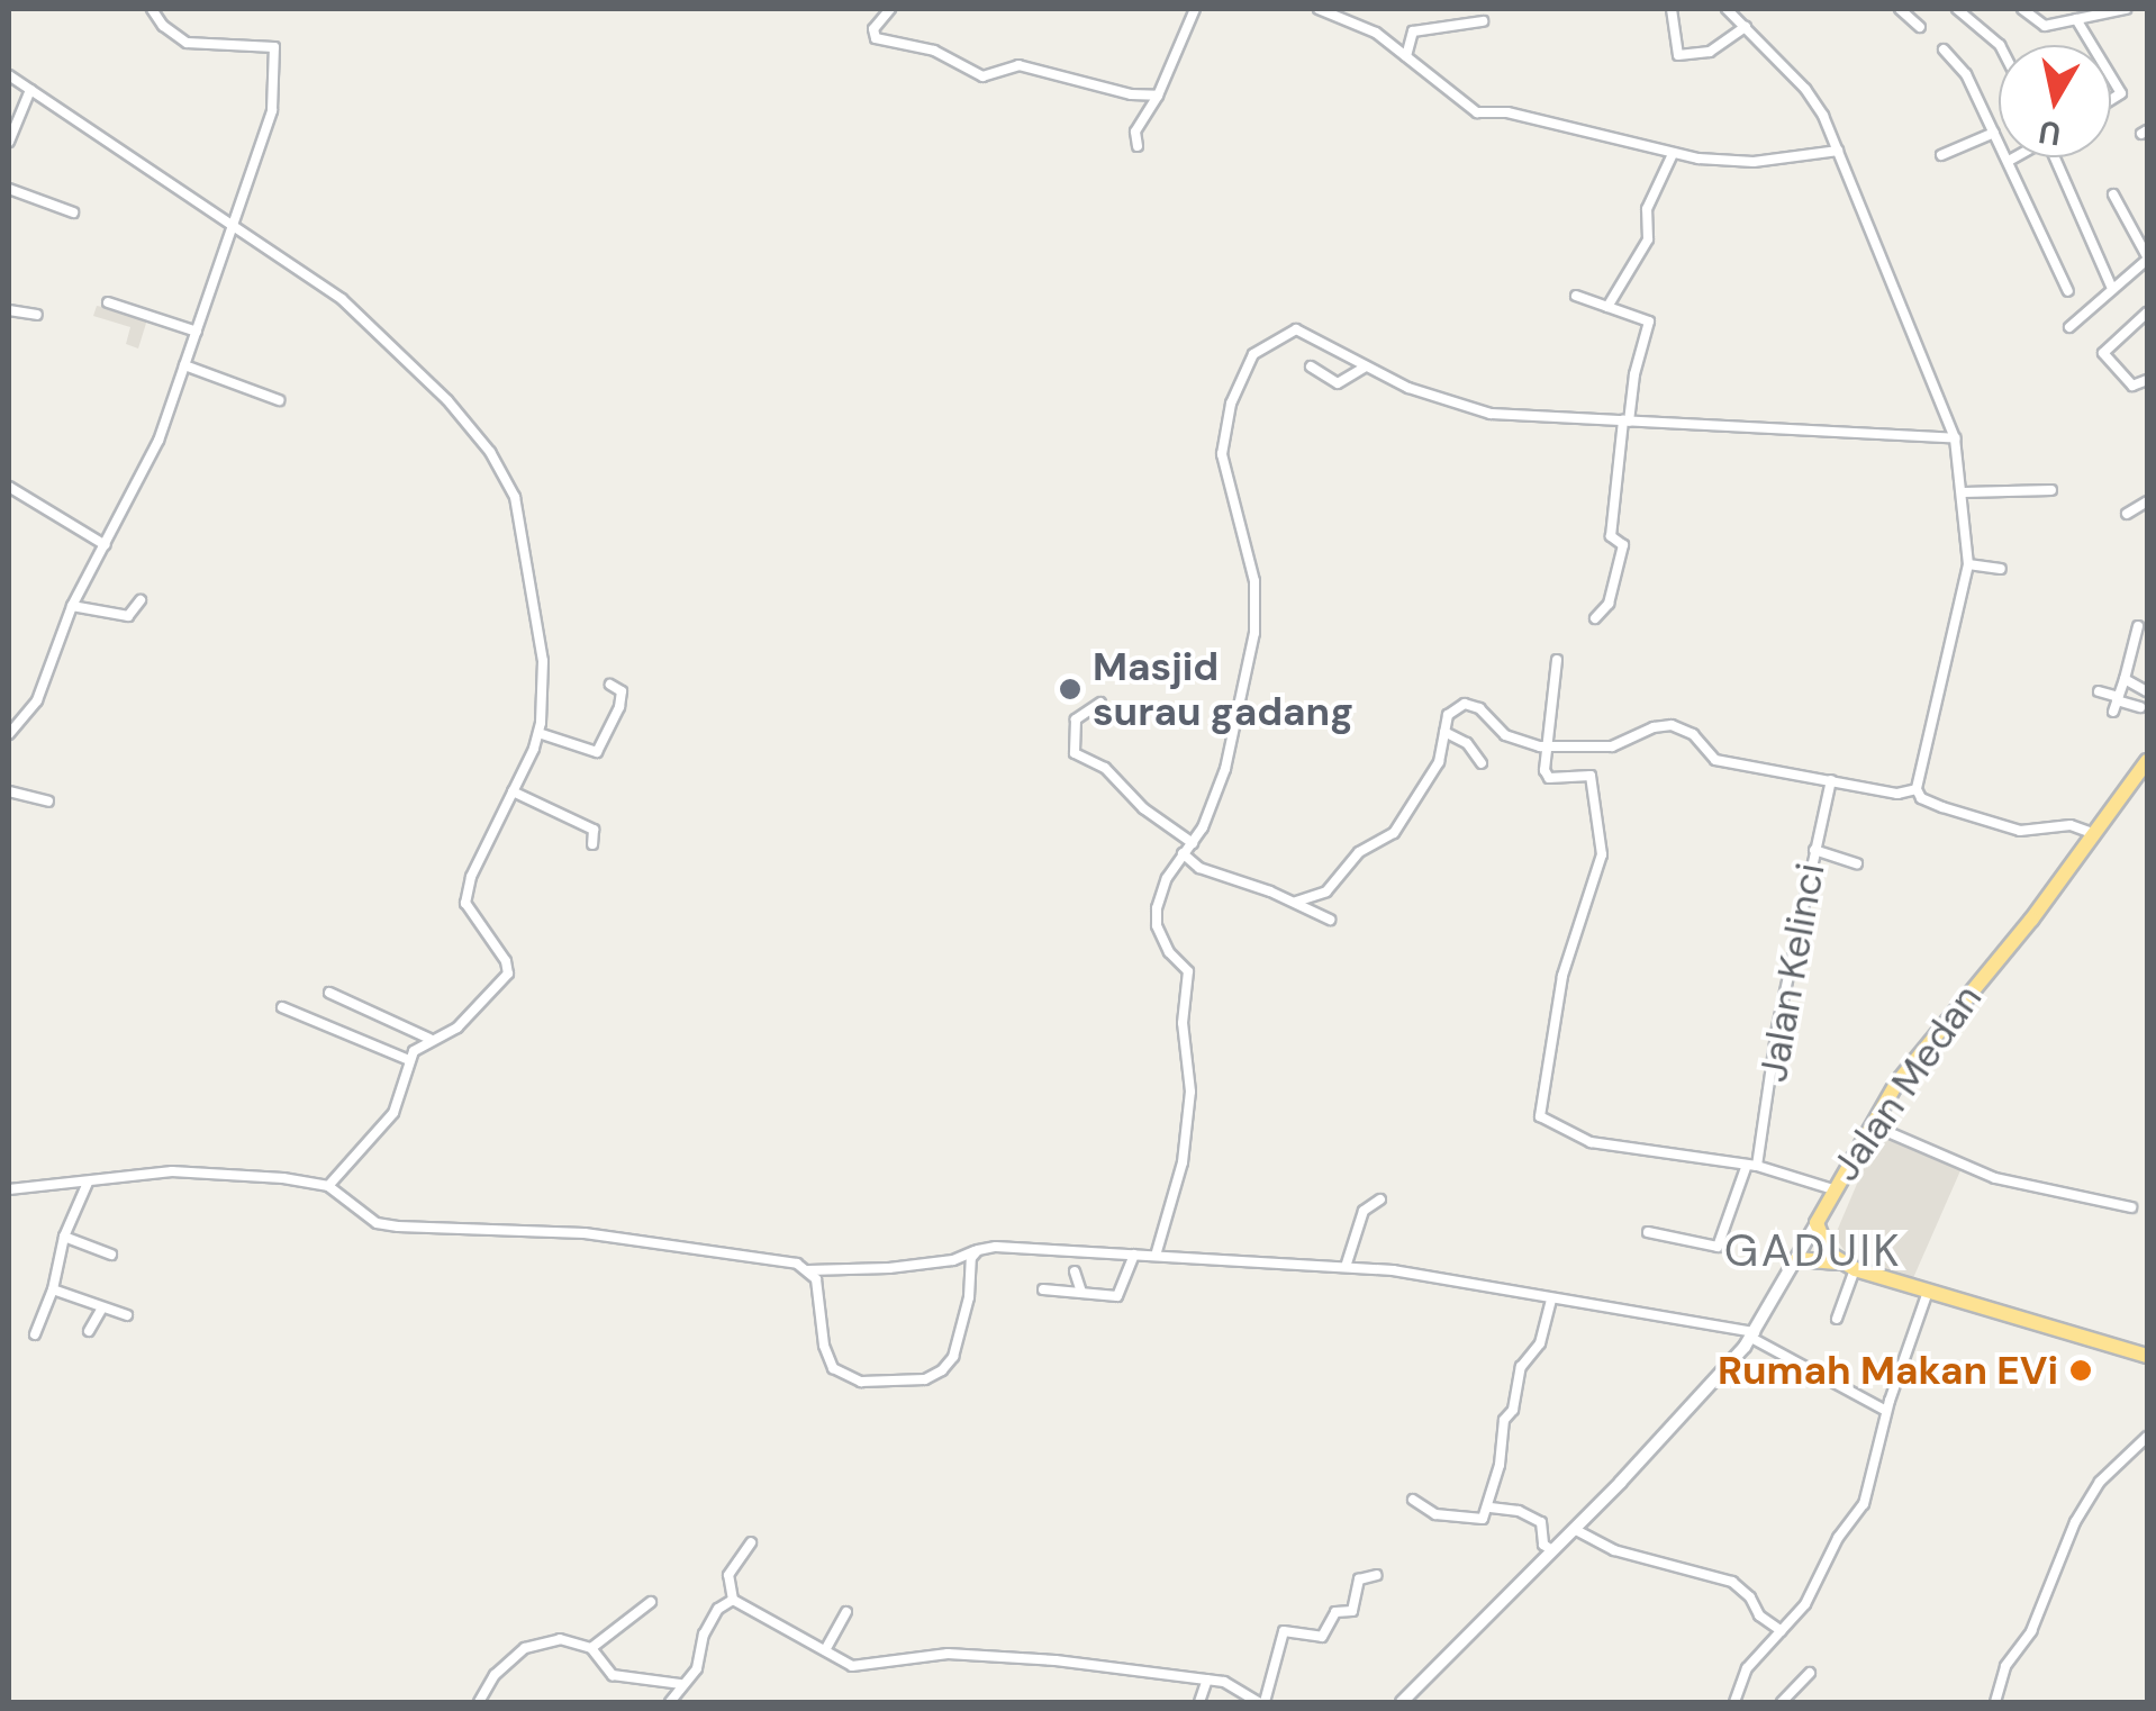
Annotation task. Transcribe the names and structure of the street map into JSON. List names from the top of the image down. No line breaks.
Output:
{"streets":{"highway":["Jalan Medan"],"street":["Jalan Kelinci"]},"districts":["GADUIK"],"places":["Masjid surau gadang","Rumah Makan EVi"],"north":"bottom"}
